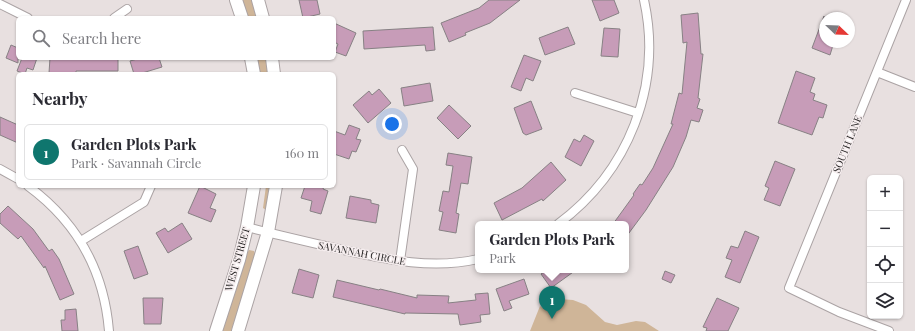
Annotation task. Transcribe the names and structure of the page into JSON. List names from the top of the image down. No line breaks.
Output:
{"streets":{"street":["SOUTH LANE","SAVANNAH CIRCLE","WEST STREET"]},"crossings":[["SAVANNAH CIRCLE","WEST STREET"]],"north":"bottom right","page":{"search":"Search here","heading":"Nearby","list":[{"mark":"1","name":"Garden Plots Park","note":"Park · Savannah Circle","value":"160 m"}],"map_buttons":["+","−"],"popup":["Garden Plots Park","Park"],"pins":"1"}}
